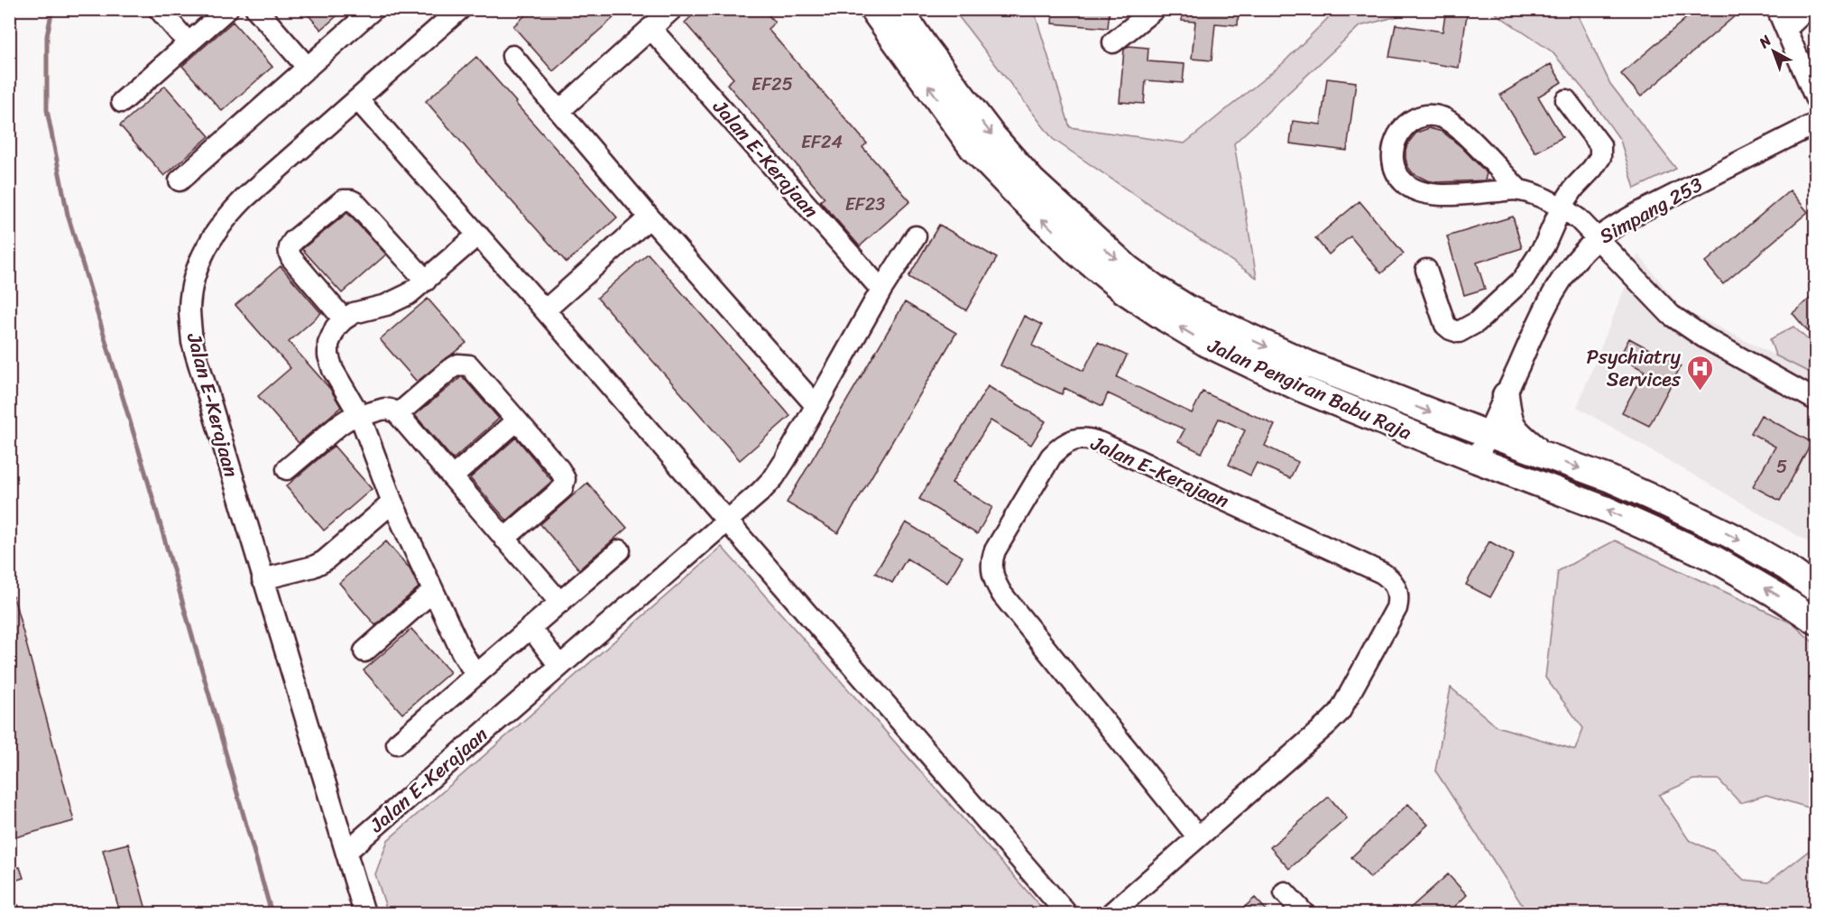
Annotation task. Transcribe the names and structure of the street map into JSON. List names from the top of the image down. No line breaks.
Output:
{"streets":{"main road":["Jalan Pengiran Babu Raja"],"street":["Jalan E-Kerajaan","Simpang 253"]},"crossings":[["Simpang 253","Jalan Pengiran Babu Raja"]],"places":{"hospital":["Psychiatry Services"]},"house_numbers":["EF25","EF24","EF23","5"],"north":"top left"}
